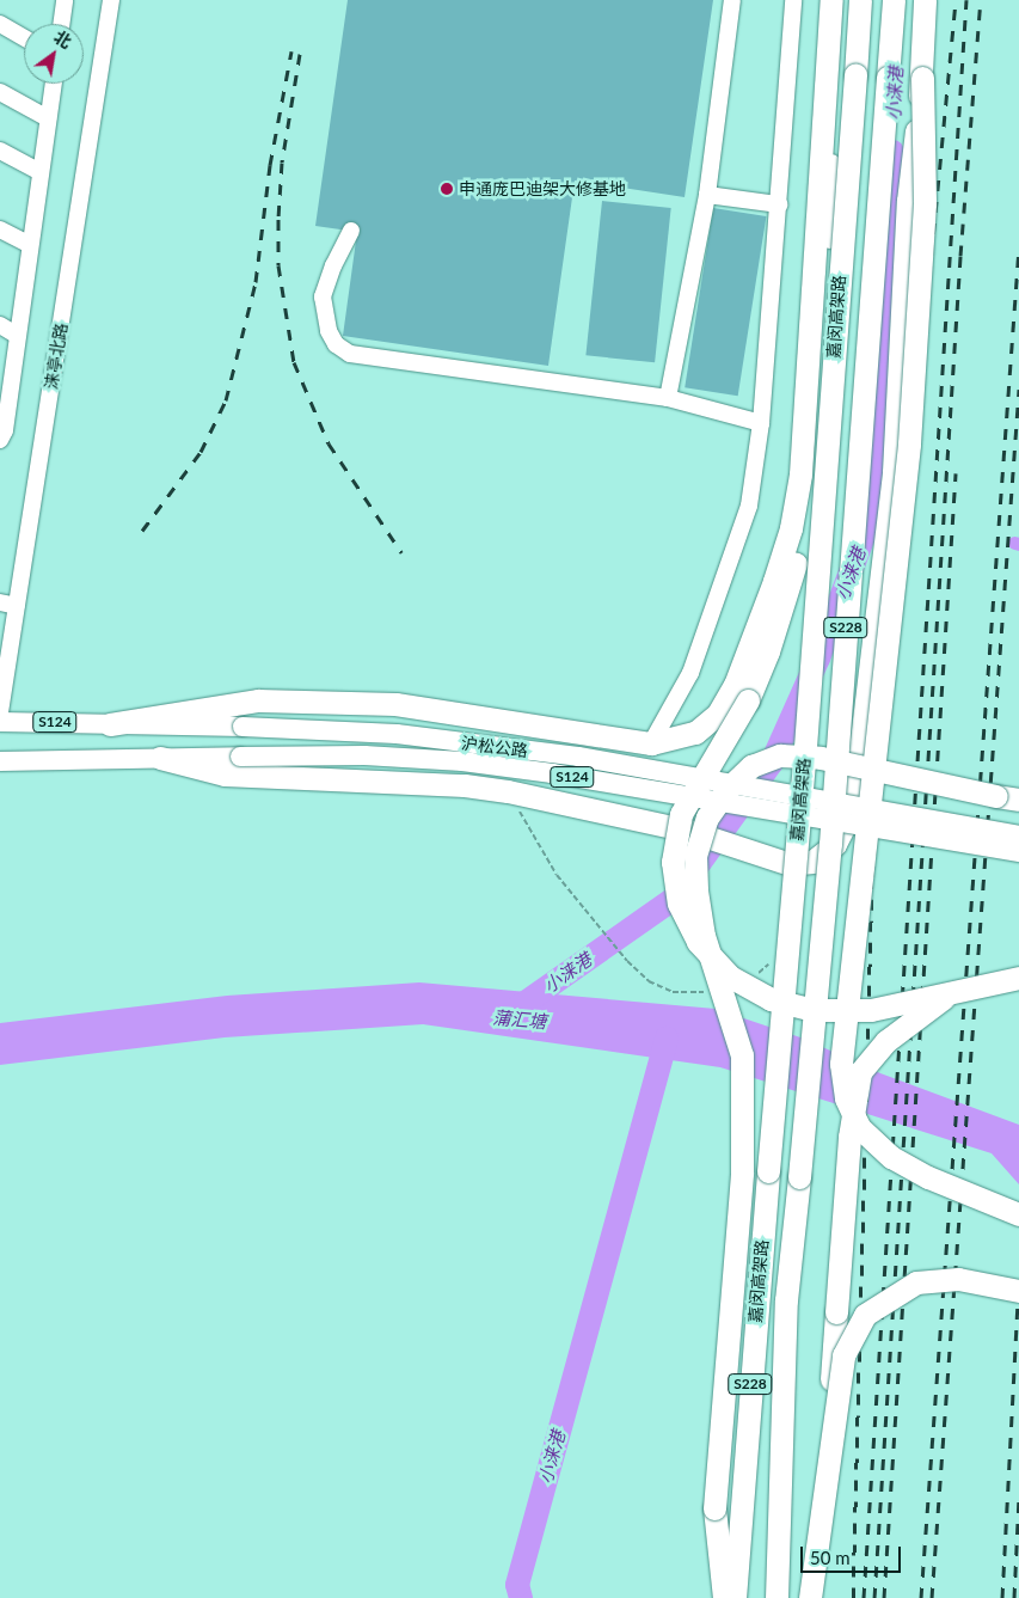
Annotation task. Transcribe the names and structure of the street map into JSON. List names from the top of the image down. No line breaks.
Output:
{"streets":{"highway":["嘉闵高架路","S228"],"main road":["S124","沪松公路"],"street":["涞亭北路"]},"water":["小涞港","蒲汇塘"],"places":["申通庞巴迪架大修基地"],"scale_bar":"50 m","north":"top right"}
